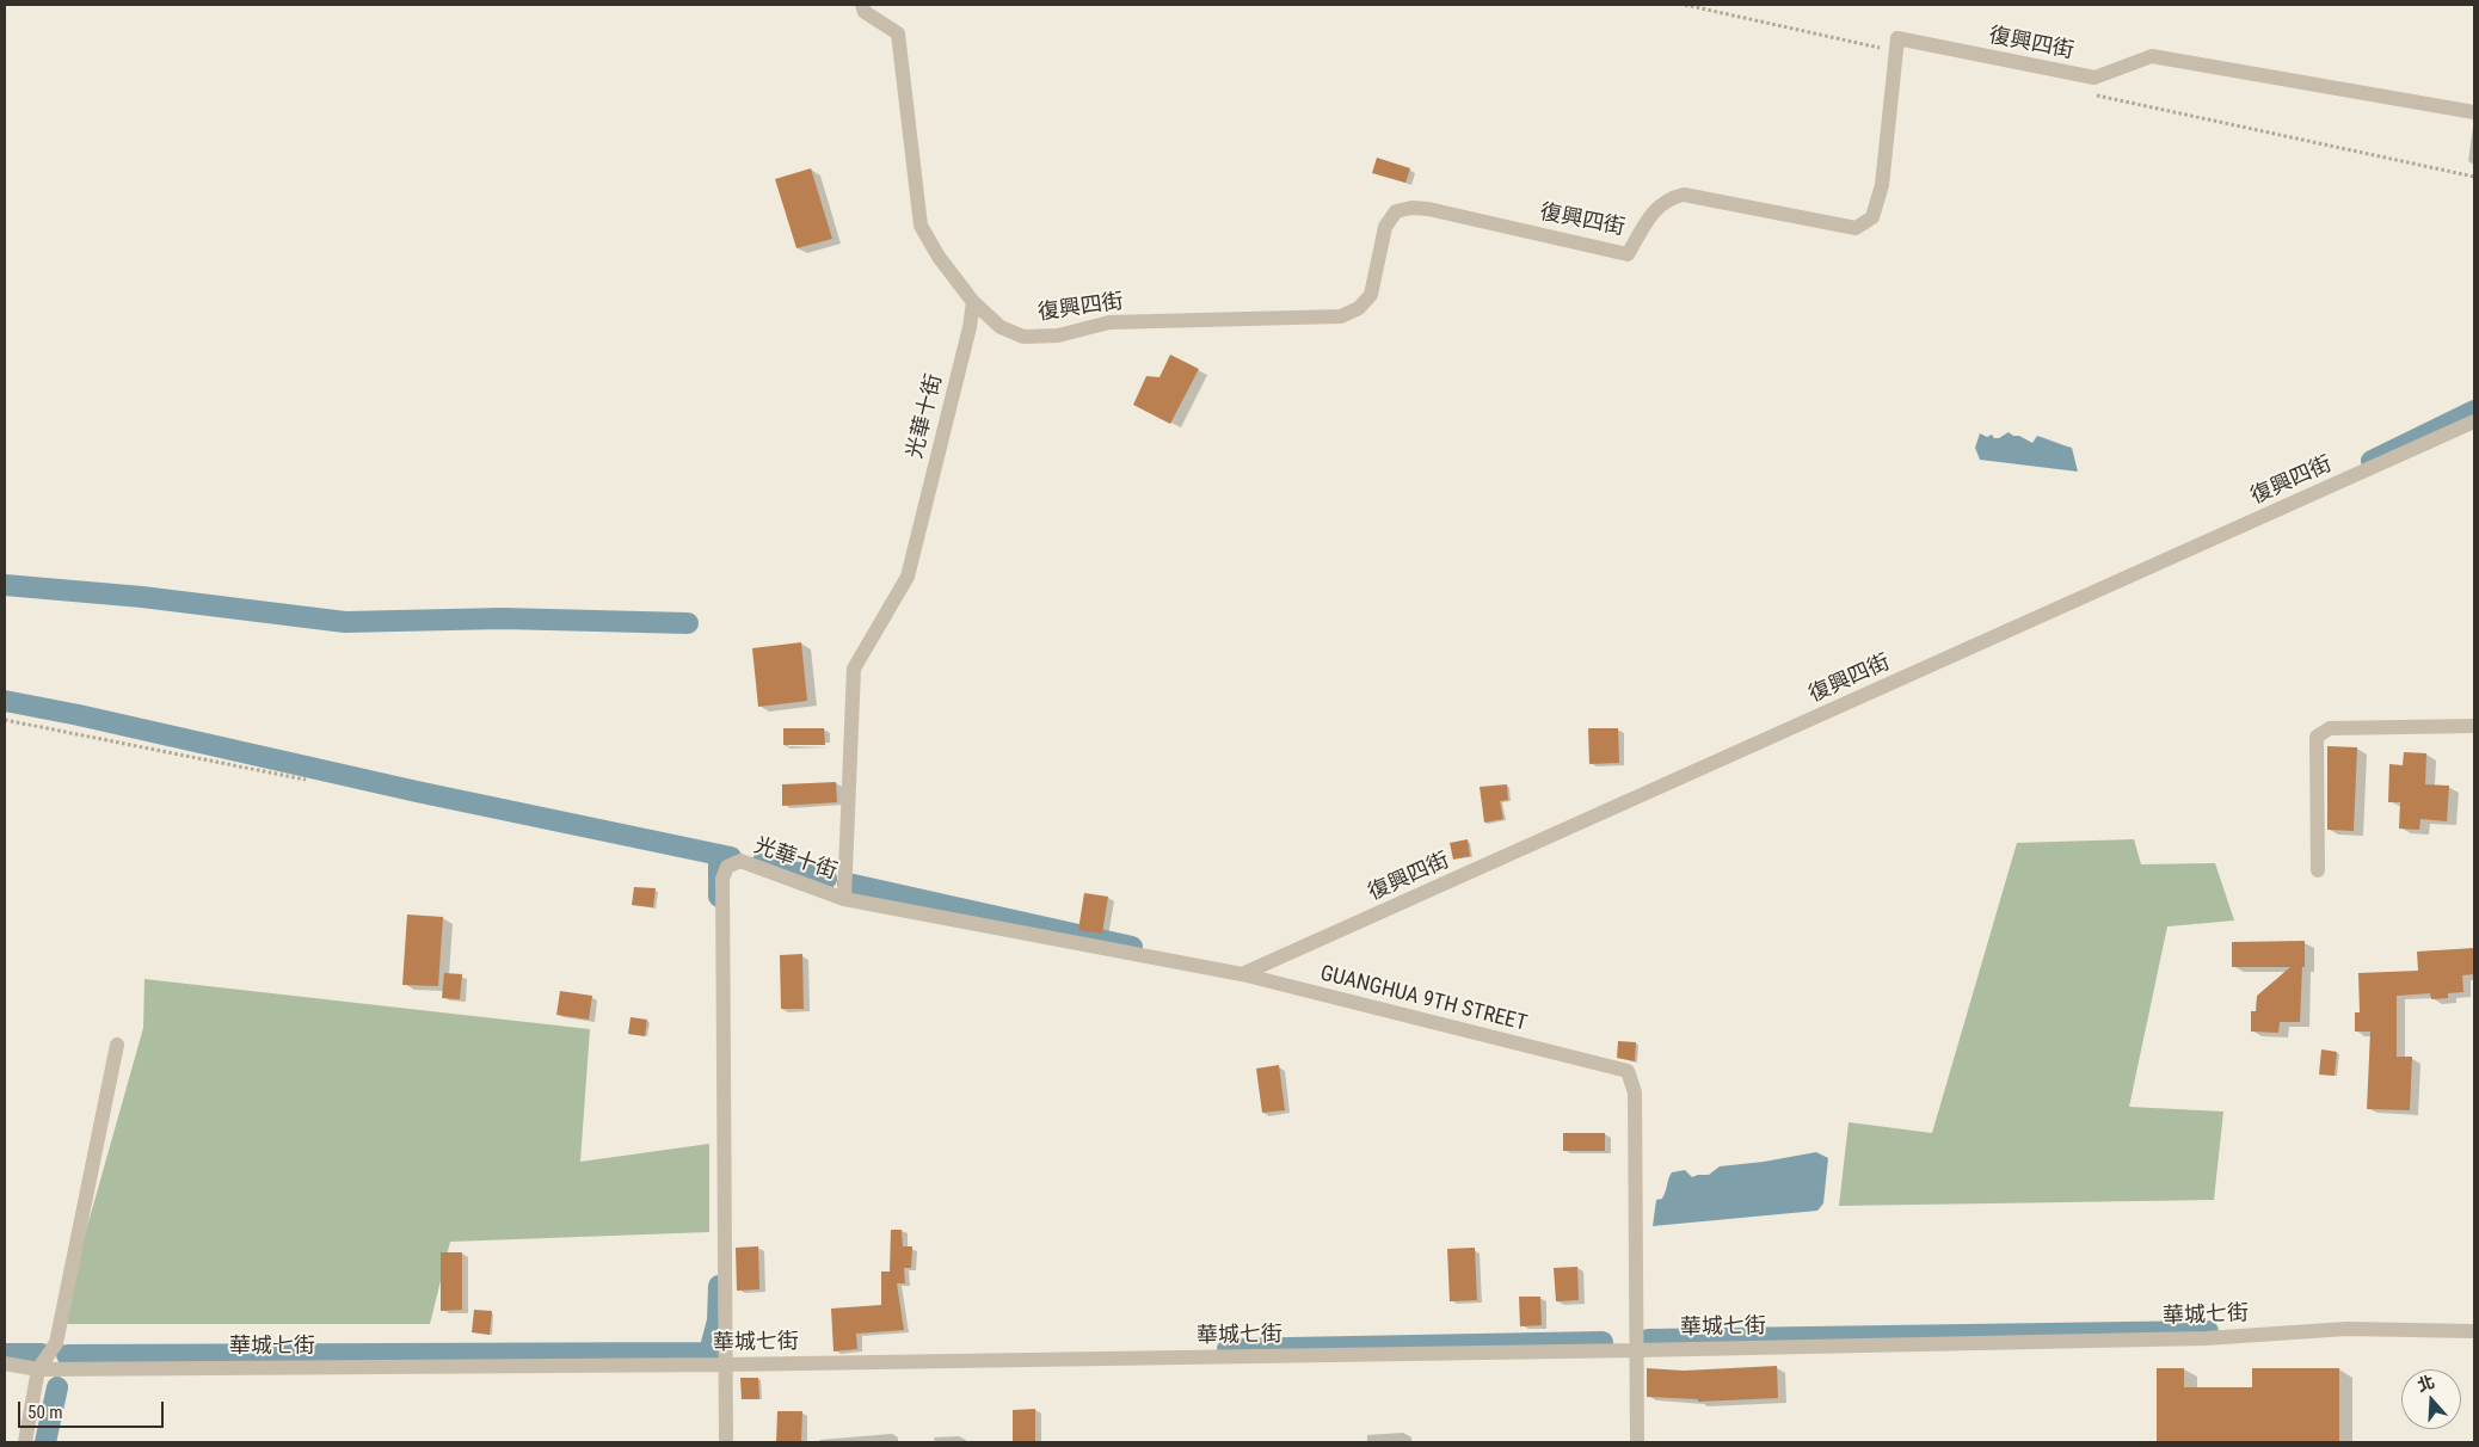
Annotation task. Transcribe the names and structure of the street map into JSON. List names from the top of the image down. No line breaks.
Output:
{"streets":{"street":["復興四街","光華十街","GUANGHUA 9TH STREET","華城七街"]},"crossings":[["復興四街","光華十街"],["復興四街","GUANGHUA 9TH STREET"],["光華十街","GUANGHUA 9TH STREET"],["光華十街","華城七街"],["GUANGHUA 9TH STREET","華城七街"]],"scale_bar":"50 m","north":"top"}
